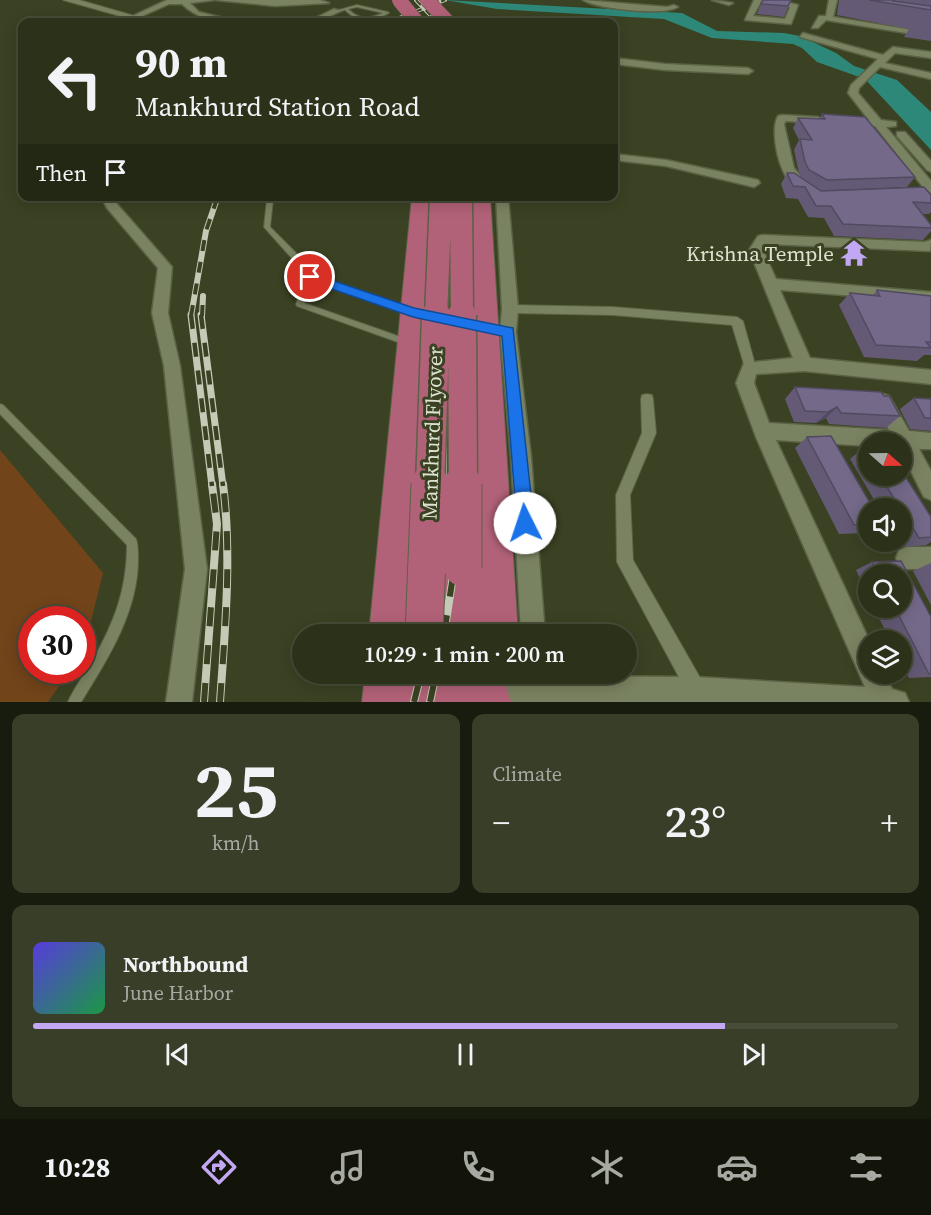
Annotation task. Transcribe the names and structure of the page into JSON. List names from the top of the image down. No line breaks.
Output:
{"streets":{"highway":["Mankhurd Flyover"]},"places":{"temple":["Krishna Temple"]},"north":"right","page":{"turn":["90 m","Mankhurd Station Road"],"then":"Then","limit":"30","trip":"10:29 · 1 min · 200 m","tile":[["25","km/h"],"Climate"],"heat":["−","23°","+"],"song":["Northbound","June Harbor"],"tabs":"10:28"}}
